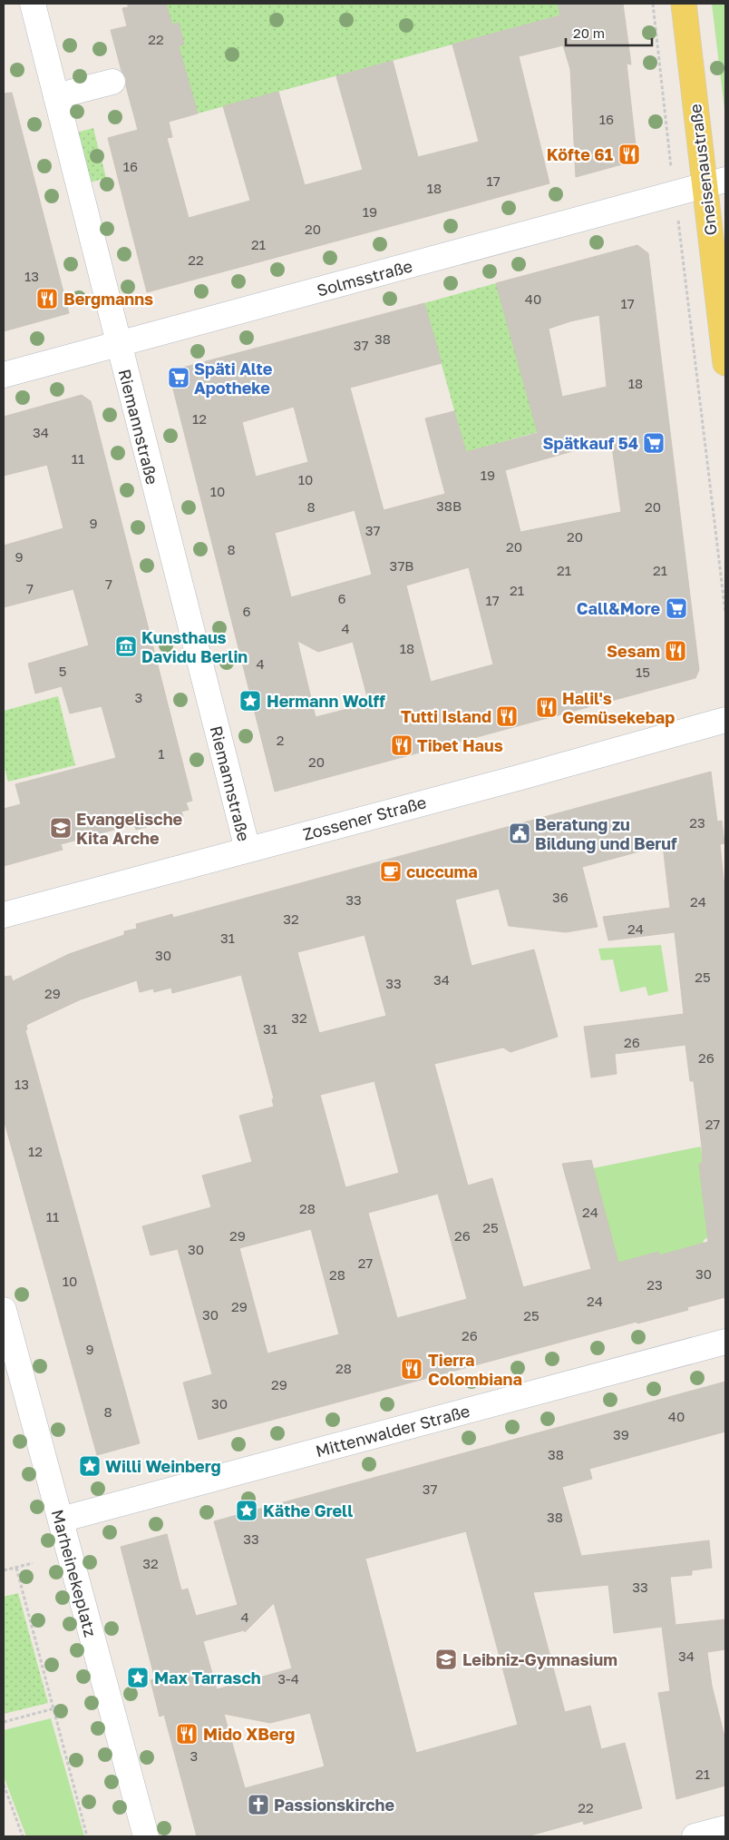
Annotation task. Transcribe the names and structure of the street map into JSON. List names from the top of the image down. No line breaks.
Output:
{"streets":{"main road":["Gneisenaustraße"],"street":["Solmsstraße","Riemannstraße","Zossener Straße","Mittenwalder Straße","Marheinekeplatz"]},"crossings":[["Gneisenaustraße","Solmsstraße"],["Solmsstraße","Riemannstraße"],["Riemannstraße","Zossener Straße"],["Mittenwalder Straße","Marheinekeplatz"]],"places":{"restaurant":["Köfte 61","Bergmanns","Sesam","Halil's Gemüsekebap","Tutti Island","Tibet Haus","Tierra Colombiana","Mido XBerg"],"supermarket":["Späti Alte Apotheke","Spätkauf 54","Call&More"],"museum":["Kunsthaus Davidu Berlin"],"place":["Hermann Wolff","Willi Weinberg","Käthe Grell","Max Tarrasch"],"school or university":["Evangelische Kita Arche","Leibniz-Gymnasium"],"public building":["Beratung zu Bildung und Beruf"],"cafe":["cuccuma"],"church":["Passionskirche"]},"house_numbers":["22","16","16","17","18","19","20","21","22","13","40","17","38","37","18","12","34","11","19","10","10","38B","8","20","9","37","20","20","8","9","37B","21","21","7","7","21","6","17","6","4","18","4","5","15","3","2","1","20","23","36","33","24","32","24","31","30","25","34","33","29","32","31","26","26","13","27","12","28","24","11","25","29","26","30","27","30","28","10","23","24","29","30","25","26","9","28","29","30","8","40","39","38","37","38","33","32","33","4","34","3-4","3","21","22"],"scale_bar":"20 m"}
